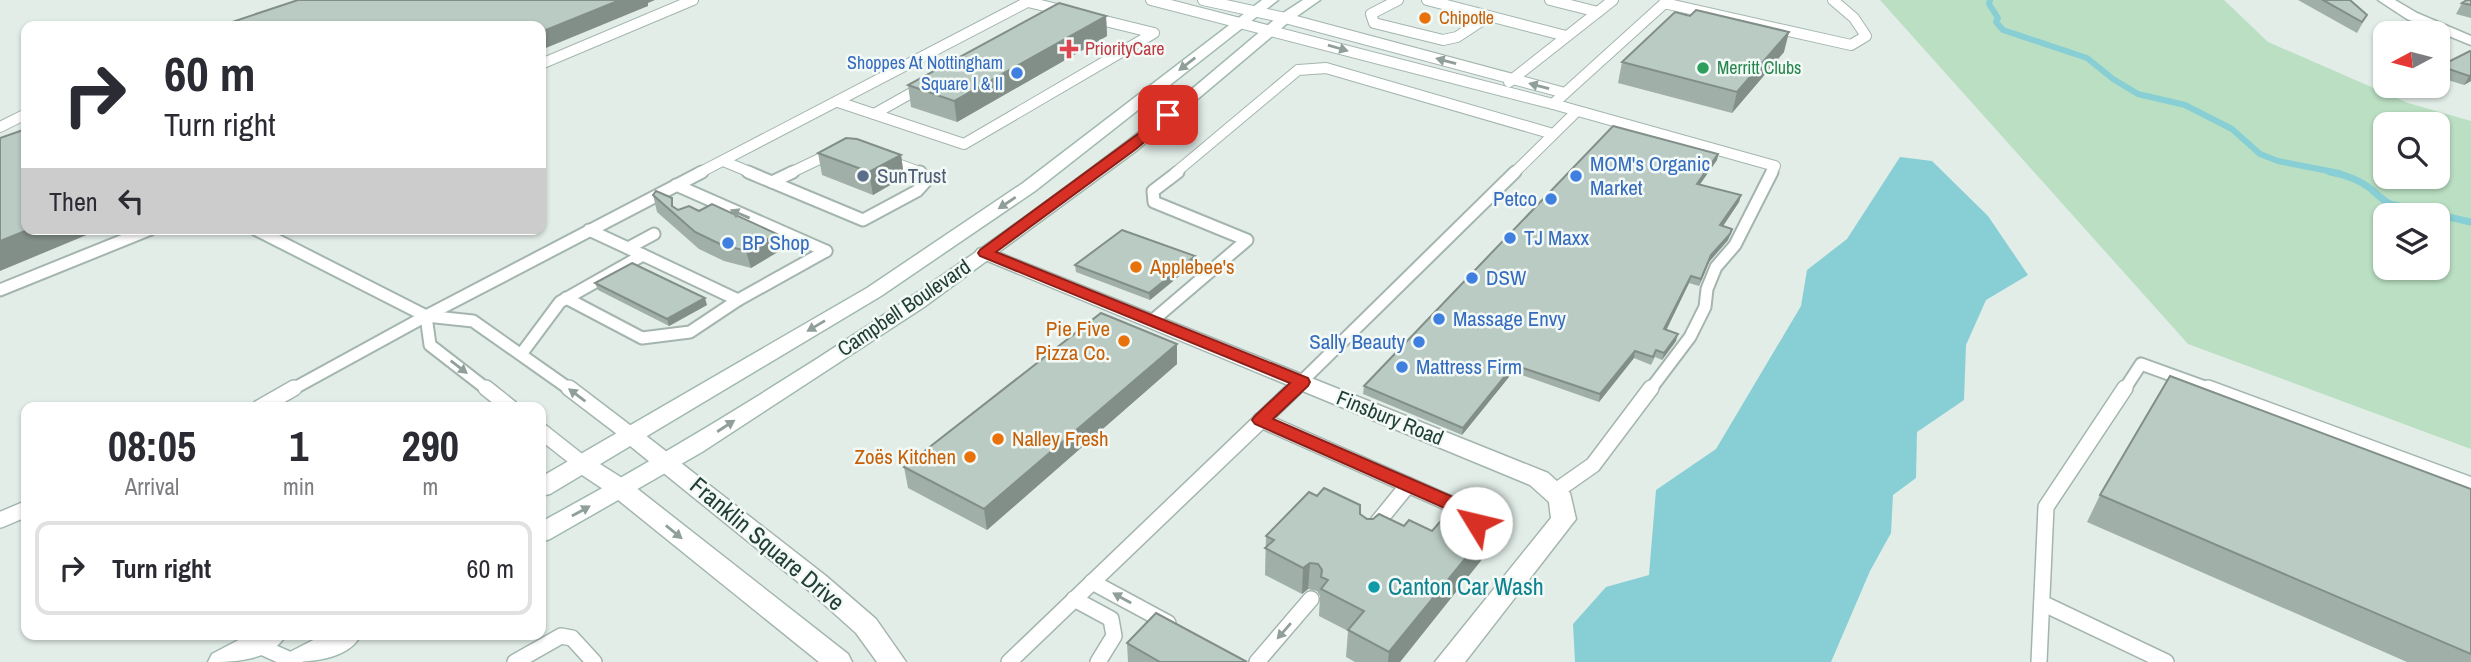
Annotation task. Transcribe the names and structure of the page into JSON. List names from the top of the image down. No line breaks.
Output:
{"streets":{"main road":["Campbell Boulevard","Finsbury Road","Franklin Square Drive"]},"crossings":[["Campbell Boulevard","Finsbury Road"],["Campbell Boulevard","Franklin Square Drive"]],"places":{"other":["Chipotle","Merritt Clubs","Shoppes At Nottingham Square I & II","SunTrust","MOM's Organic Market","Petco","TJ Maxx","BP Shop","Applebee's","DSW","Massage Envy","Pie Five Pizza Co.","Sally Beauty","Mattress Firm","Nalley Fresh","Zoës Kitchen","Canton Car Wash"],"health":["PriorityCare"]},"north":"left","page":{"turn":["60 m","Turn right"],"then":"Then","eta":["08:05","Arrival","1","min","290","m"],"list":[{"name":"Turn right","value":"60 m"}]}}
